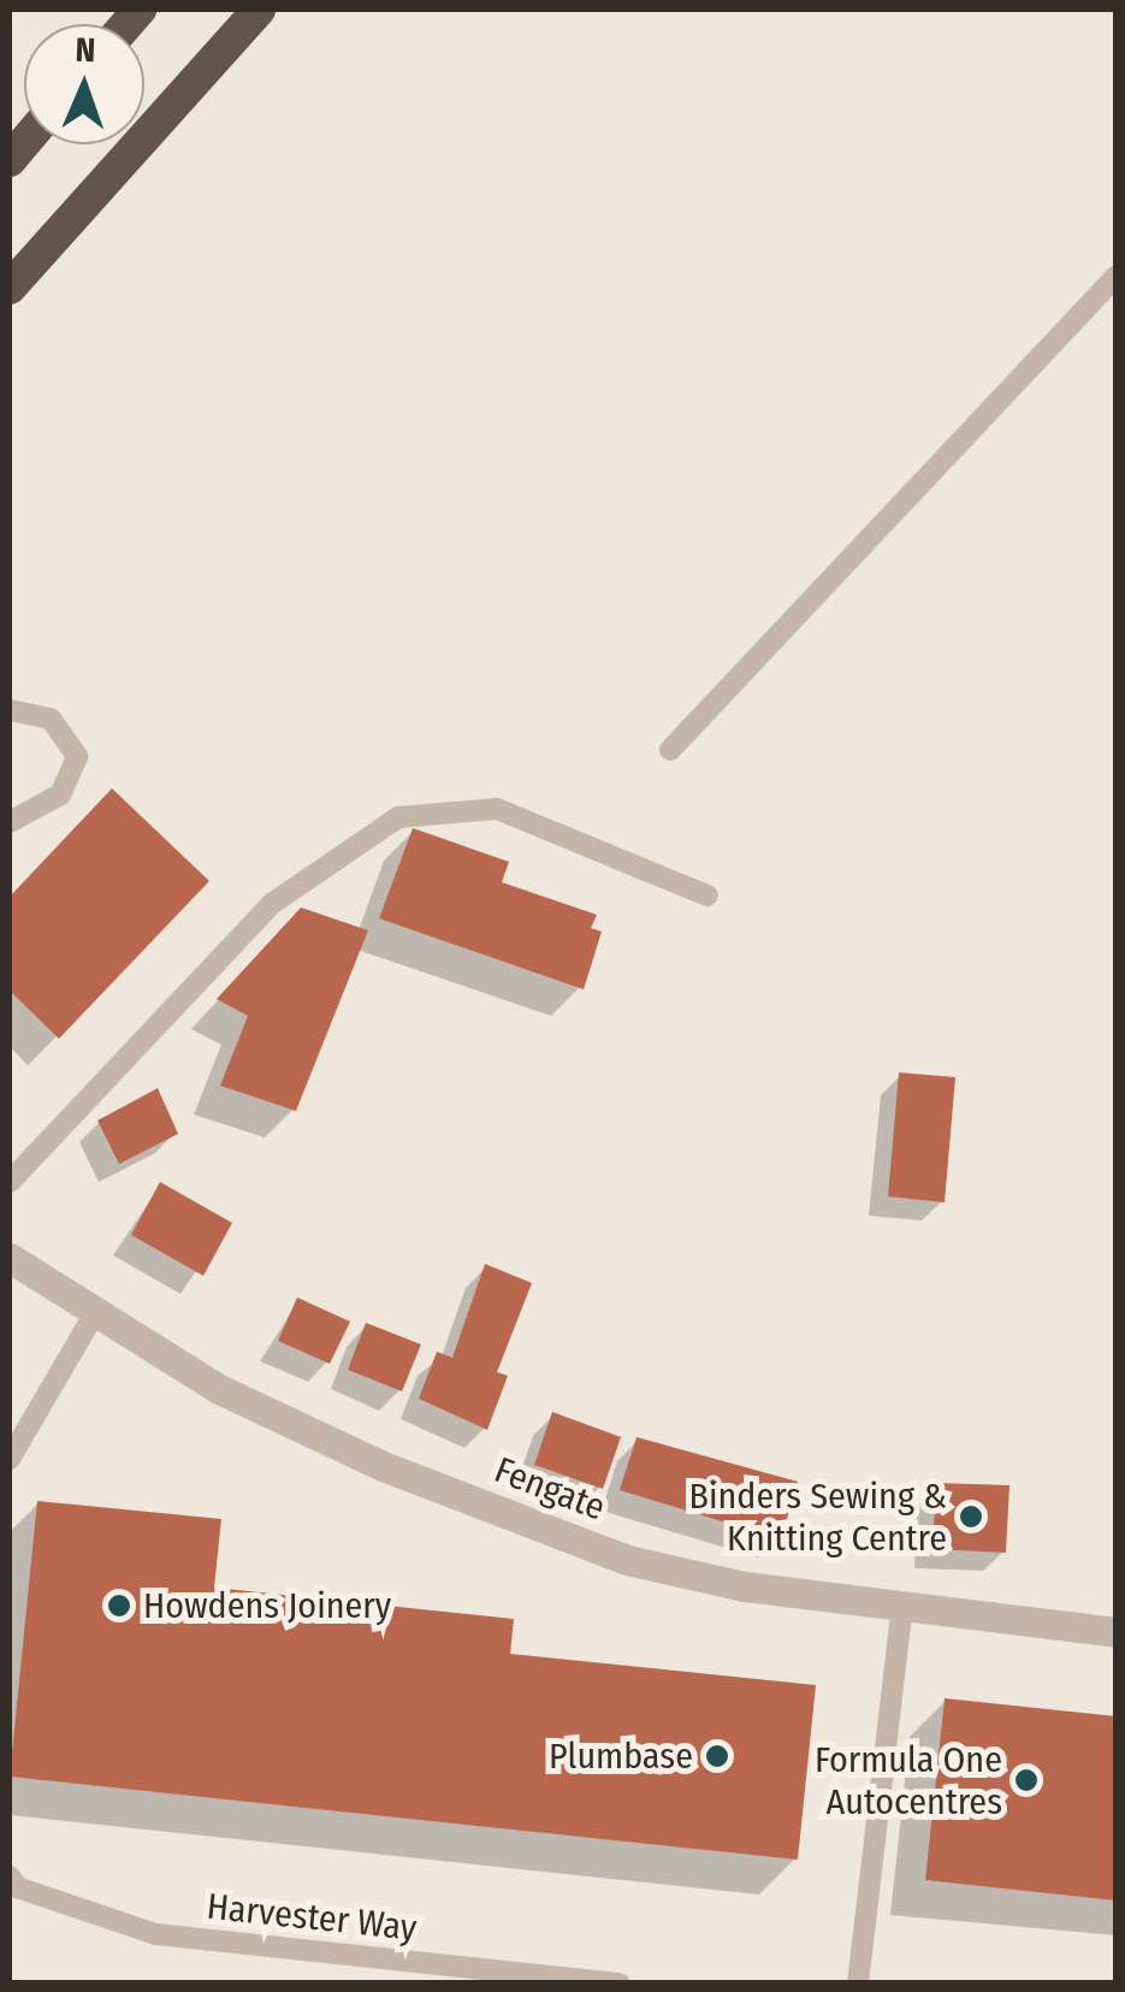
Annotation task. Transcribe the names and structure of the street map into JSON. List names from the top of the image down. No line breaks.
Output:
{"streets":{"street":["Fengate"],"lane":["Harvester Way"]},"places":["Binders Sewing & Knitting Centre","Howdens Joinery","Plumbase","Formula One Autocentres"],"north":"top"}
